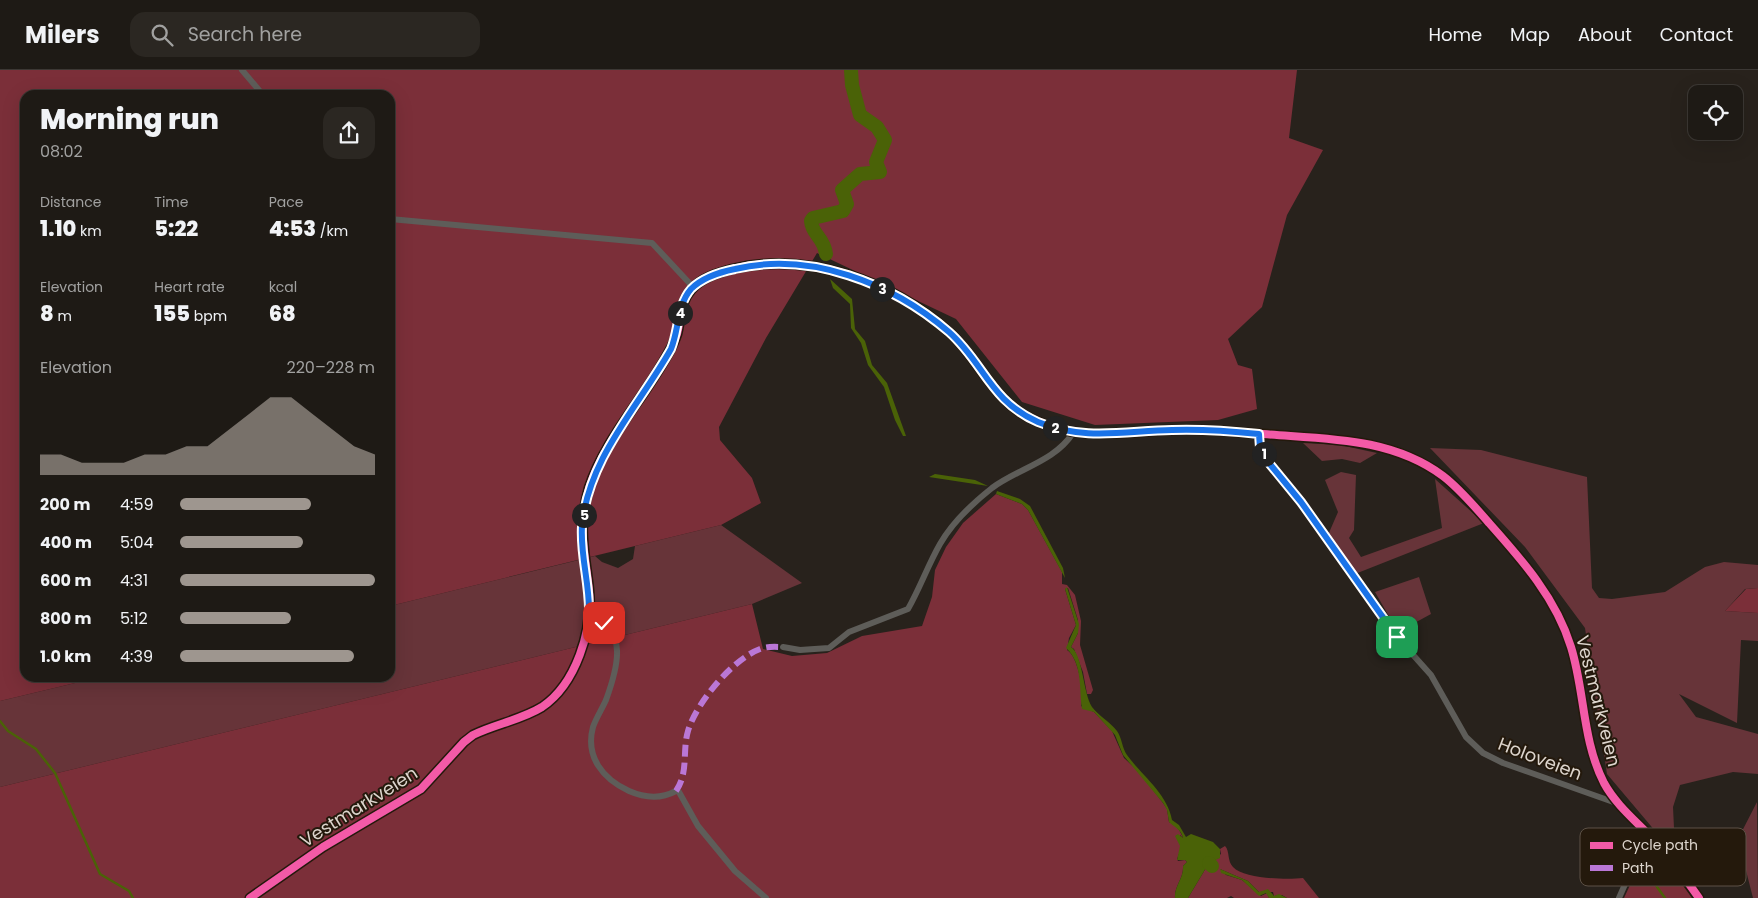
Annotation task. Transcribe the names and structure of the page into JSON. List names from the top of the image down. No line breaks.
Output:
{"streets":{"street":["Vestmarkveien","Holoveien"]},"crossings":[["Vestmarkveien","Holoveien"]],"legend":["Cycle path","Path"],"page":{"header":"Milers","search":"Search here","nav":["Home","Map","About","Contact"],"heading":["Morning run","08:02"],"stats":[["Distance","1.10 km"],["Time","5:22"],["Pace","4:53 /km"],["Elevation","8 m"],["Heart rate","155 bpm"],["kcal","68"]],"pins":["3","4","2","1","5"],"chart":["Elevation","220–228 m"],"list":[{"name":"200 m","note":"4:59"},{"name":"400 m","note":"5:04"},{"name":"600 m","note":"4:31"},{"name":"800 m","note":"5:12"},{"name":"1.0 km","note":"4:39"}]}}
